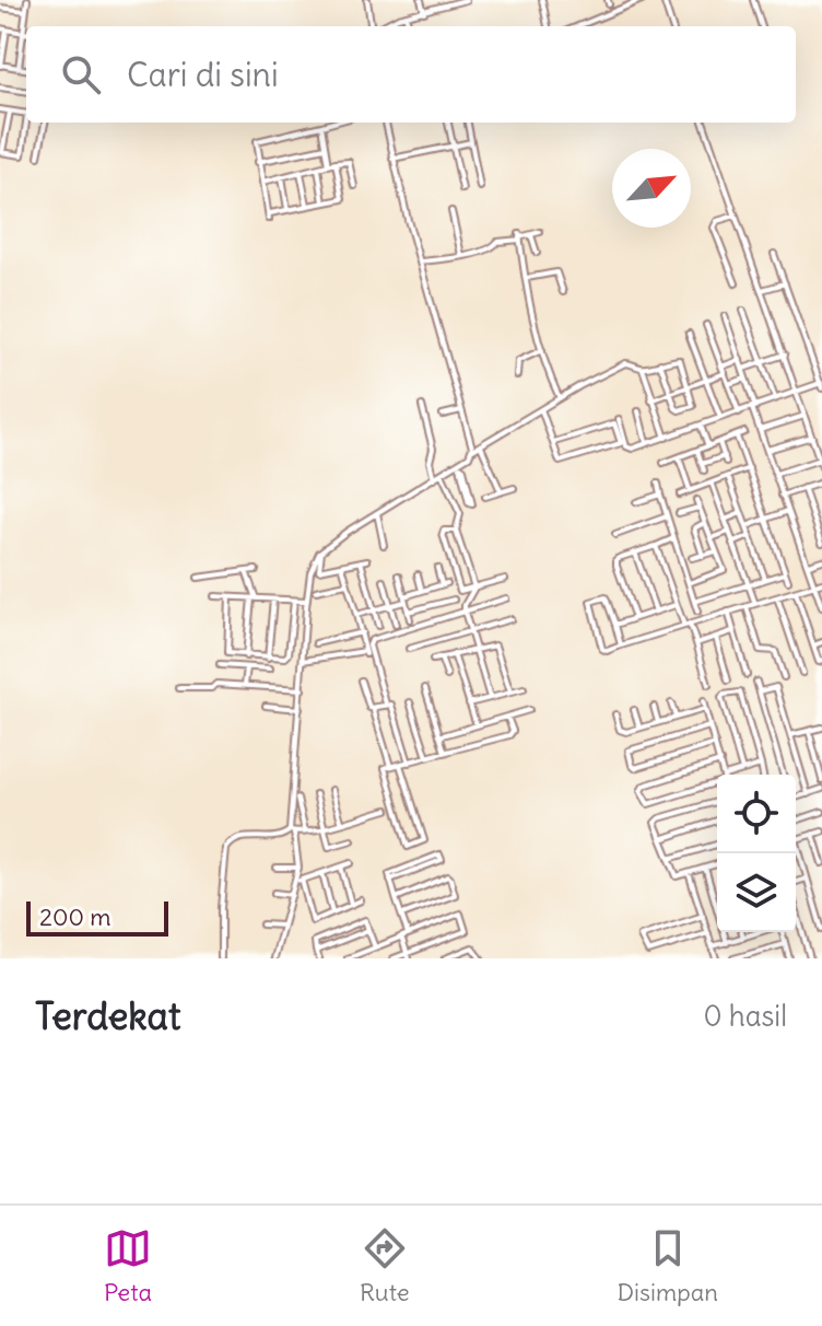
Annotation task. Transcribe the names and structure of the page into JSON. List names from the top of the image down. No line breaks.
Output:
{"scale_bar":"200 m","north":"top right","page":{"search":"Cari di sini","scale":"200 m","heading":["Terdekat","0 hasil"],"nav":["Peta","Rute","Disimpan"]}}
